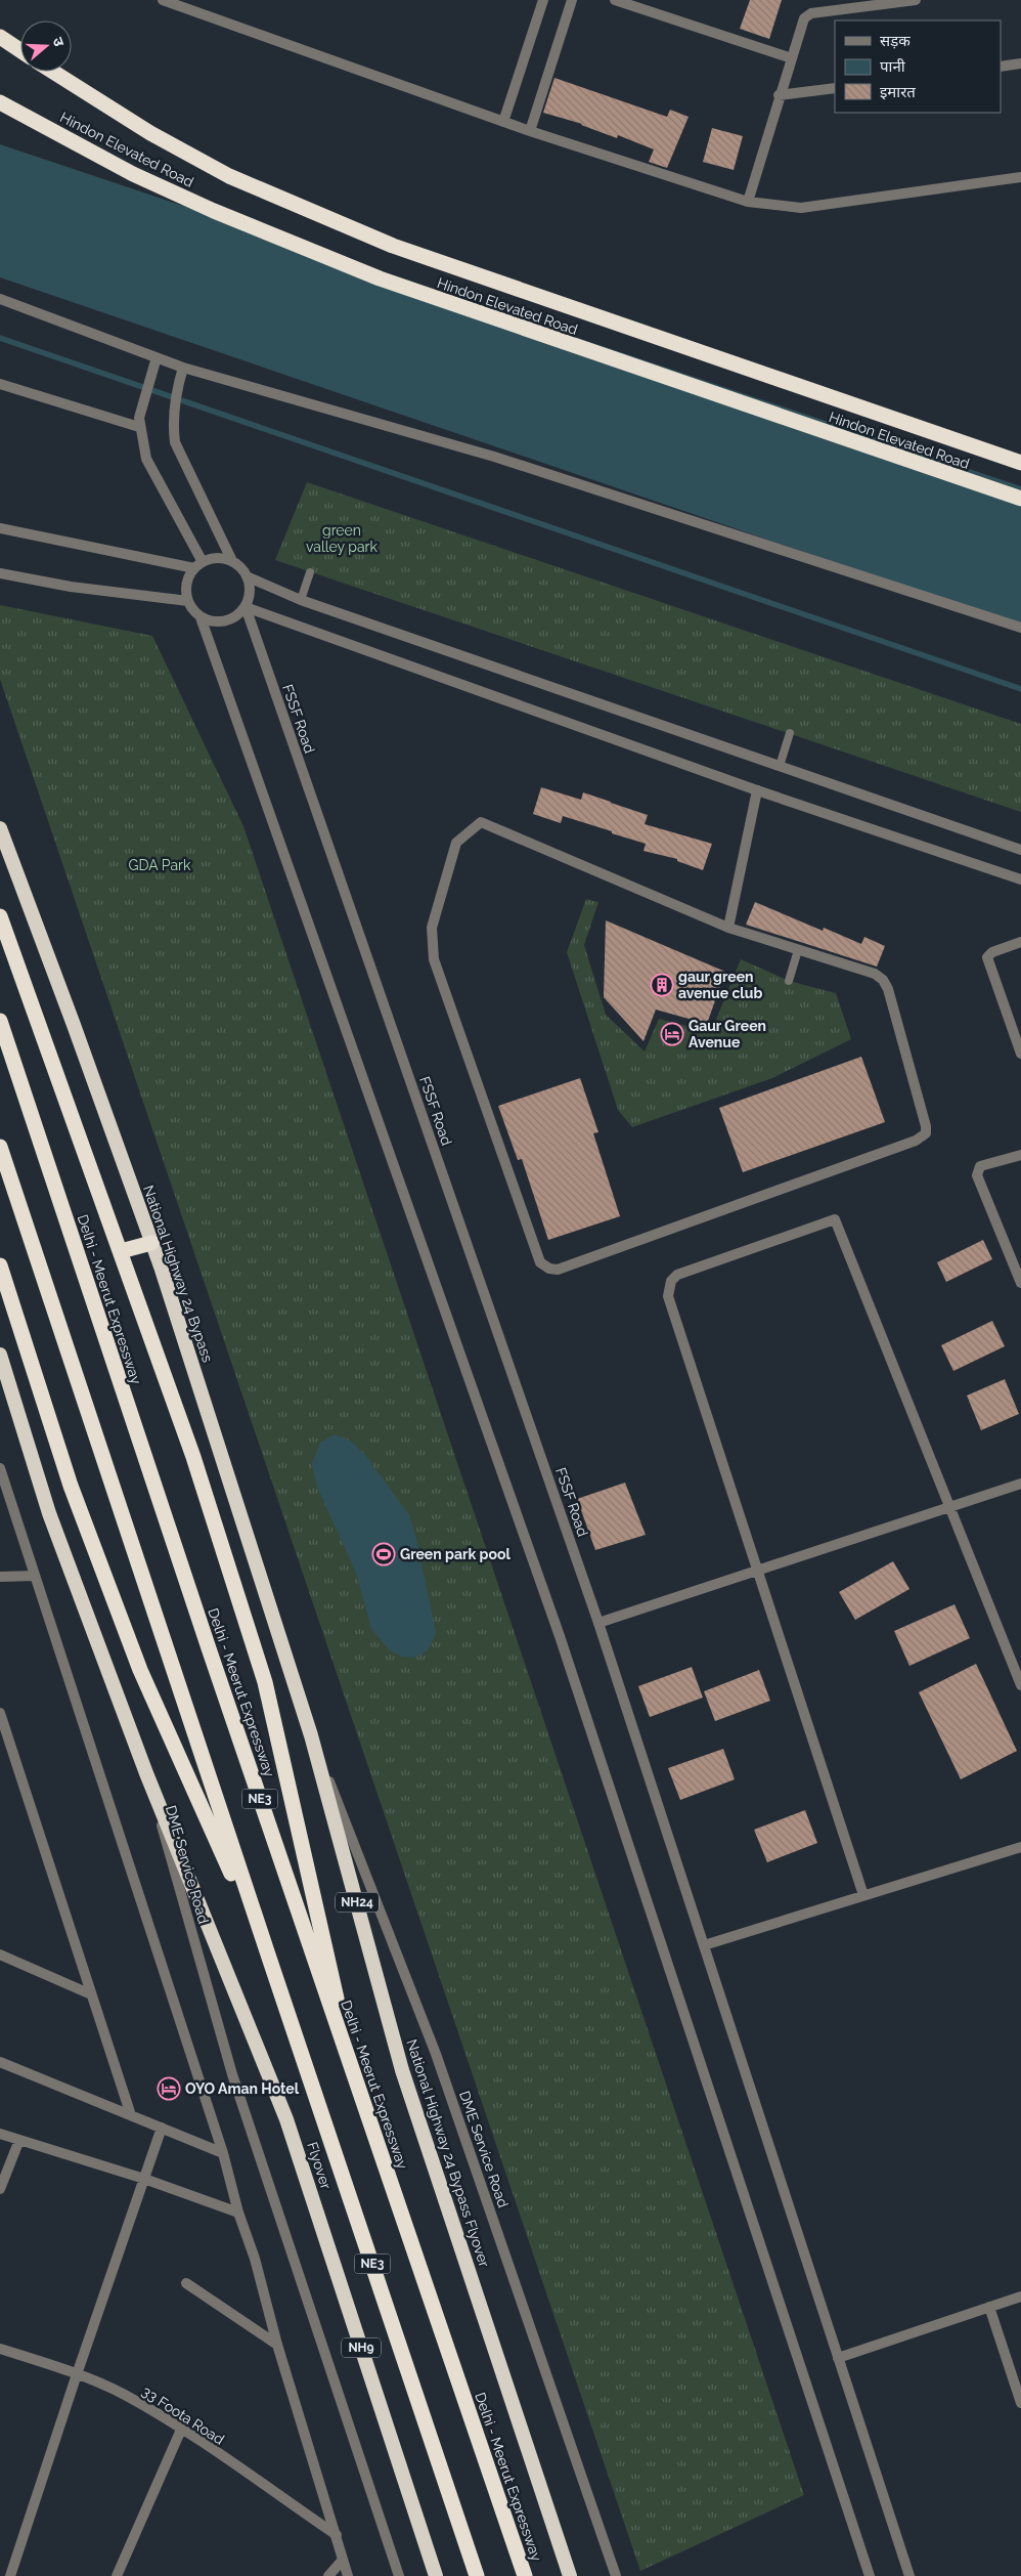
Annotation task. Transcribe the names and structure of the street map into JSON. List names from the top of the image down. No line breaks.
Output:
{"streets":{"highway":["Hindon Elevated Road","National Highway 24 Bypass","Delhi - Meerut Expressway","NE3","NH24","National Highway 24 Bypass Flyover","Flyover","NH9"],"street":["FSSF Road","DME Service Road","33 Foota Road"]},"crossings":[["National Highway 24 Bypass","DME Service Road"],["National Highway 24 Bypass","National Highway 24 Bypass Flyover"],["DME Service Road","National Highway 24 Bypass Flyover"],["DME Service Road","Flyover"]],"parks":["green valley park","GDA Park"],"places":{"building":["gaur green avenue club"],"hotel":["Gaur Green Avenue","OYO Aman Hotel"],"sports":["Green park pool"]},"legend":["सड़क","पानी","इमारत"],"north":"right"}
